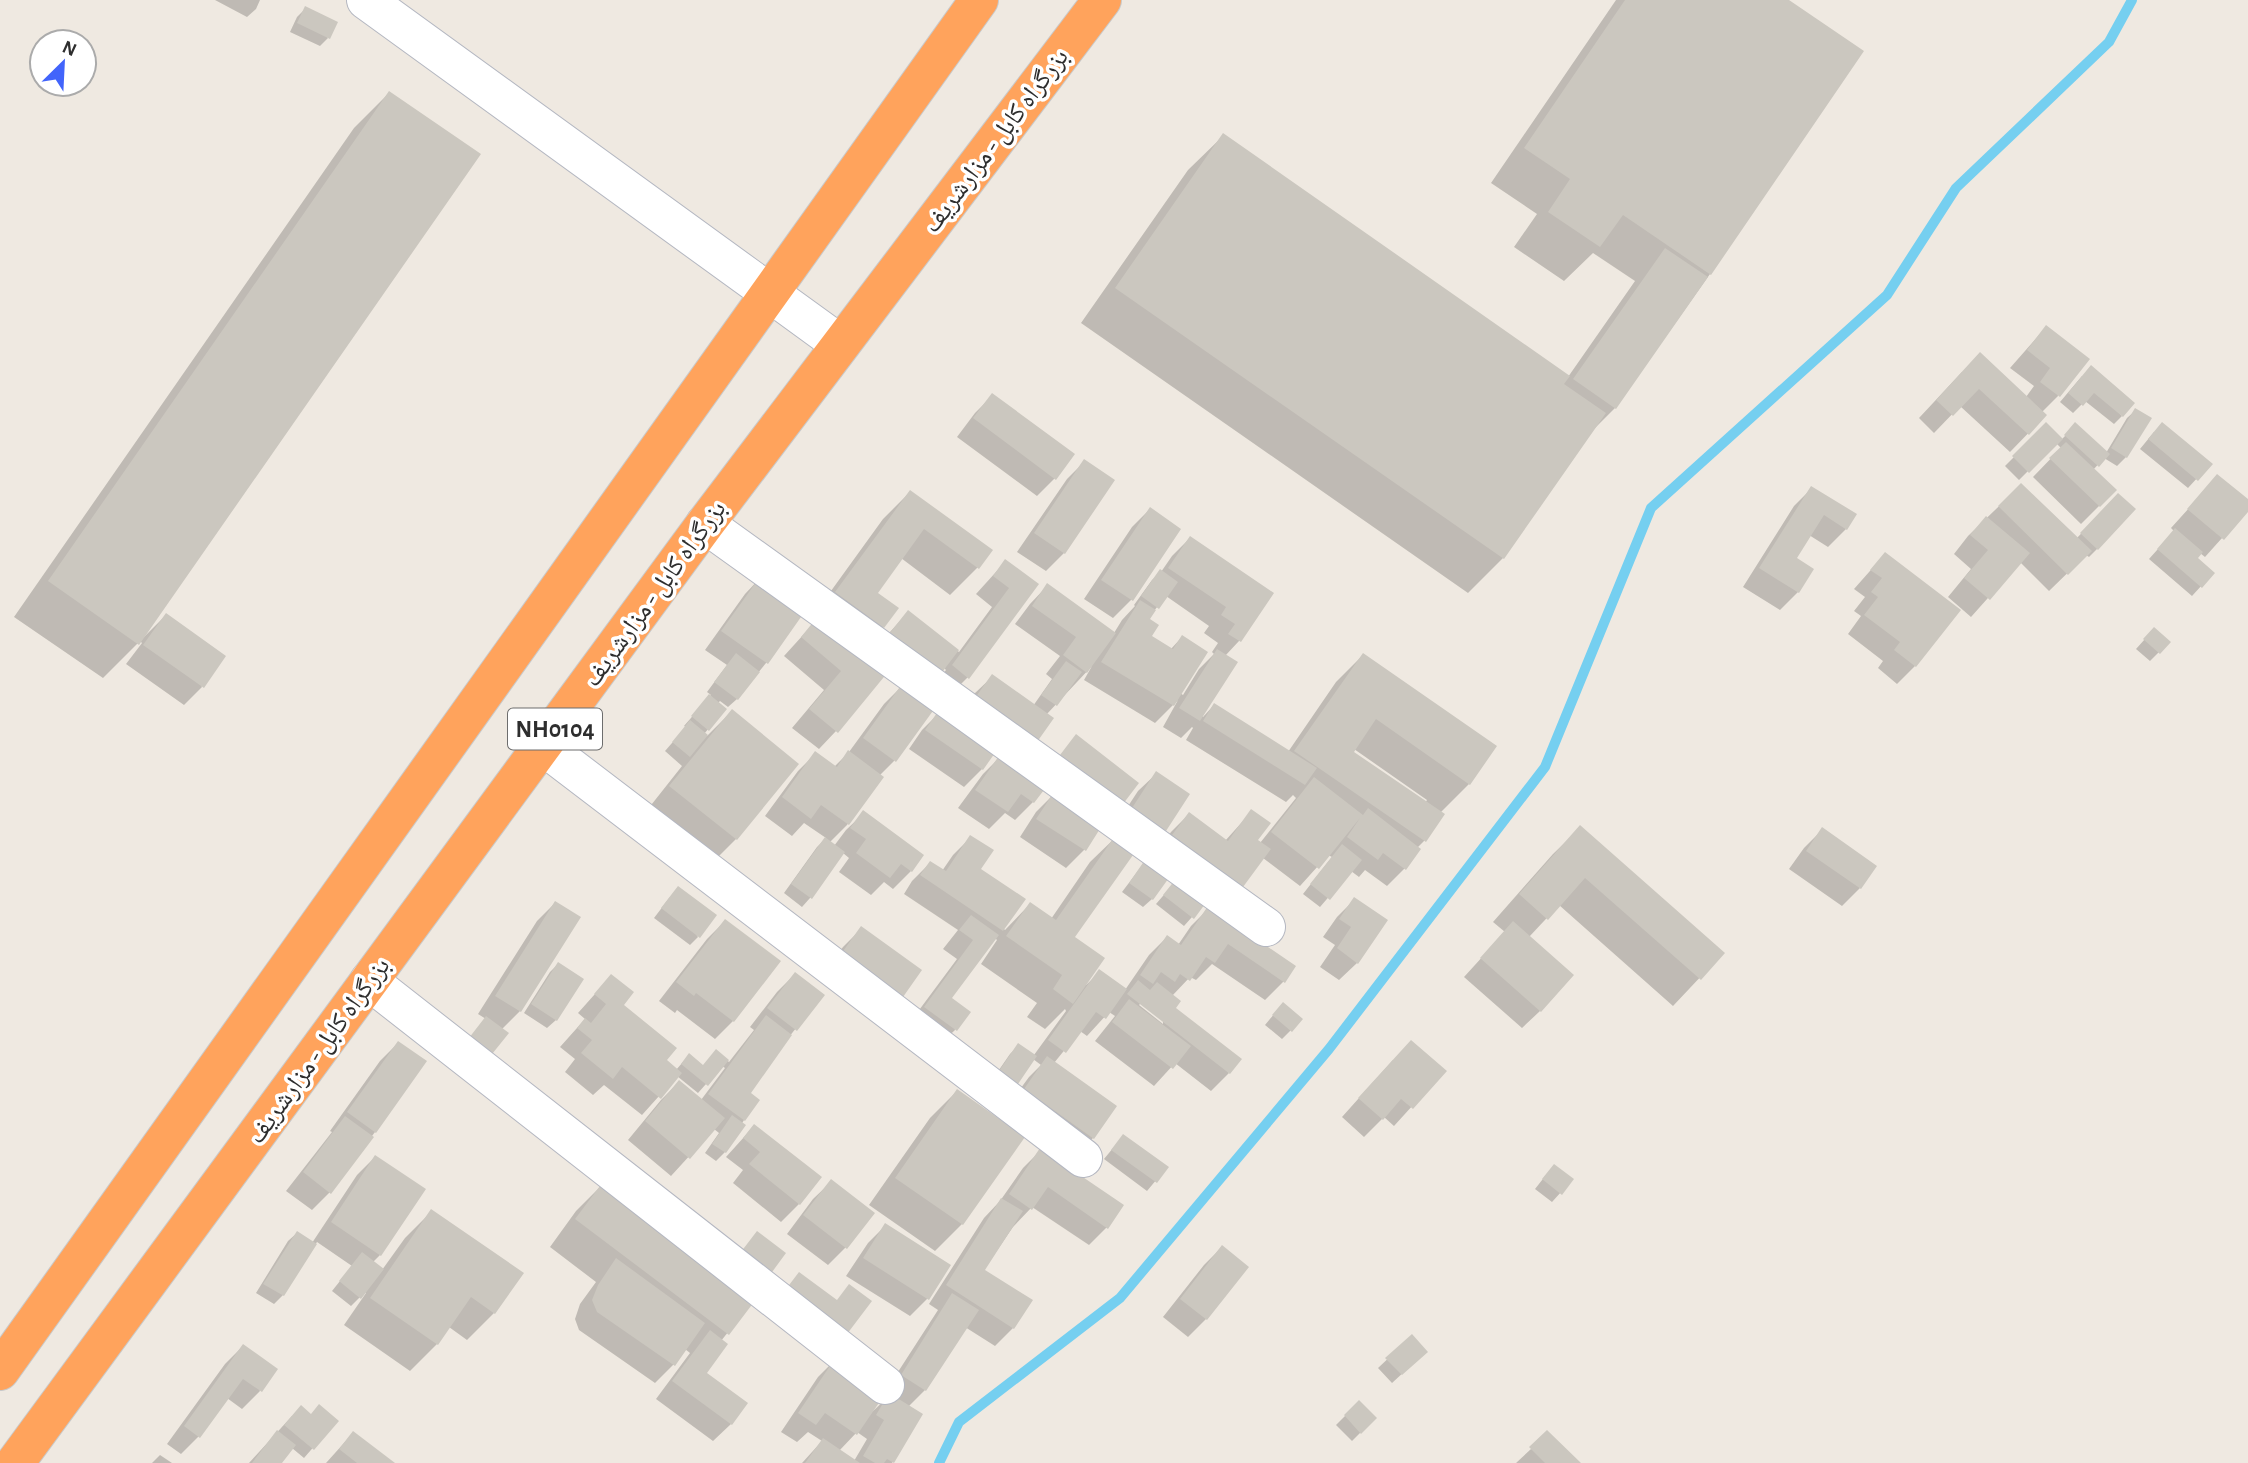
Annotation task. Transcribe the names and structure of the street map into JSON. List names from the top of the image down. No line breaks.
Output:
{"streets":{"highway":["بزرگراه کابل - مزارشریف","NH0104"]},"north":"top right"}
